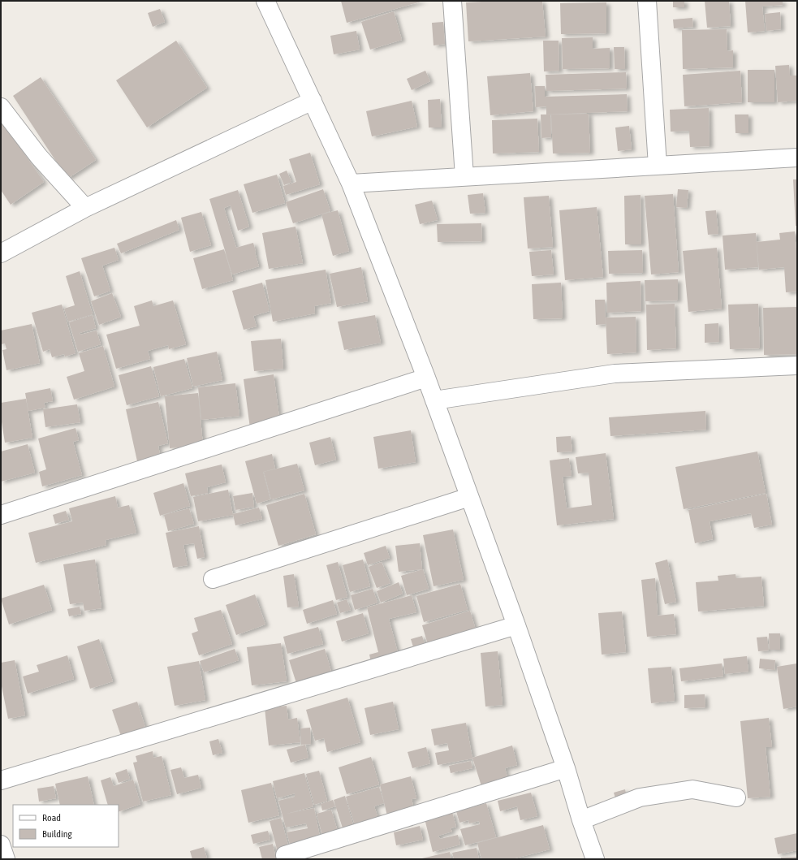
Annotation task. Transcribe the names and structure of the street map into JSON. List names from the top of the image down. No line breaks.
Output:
{"legend":["Road","Building"]}
